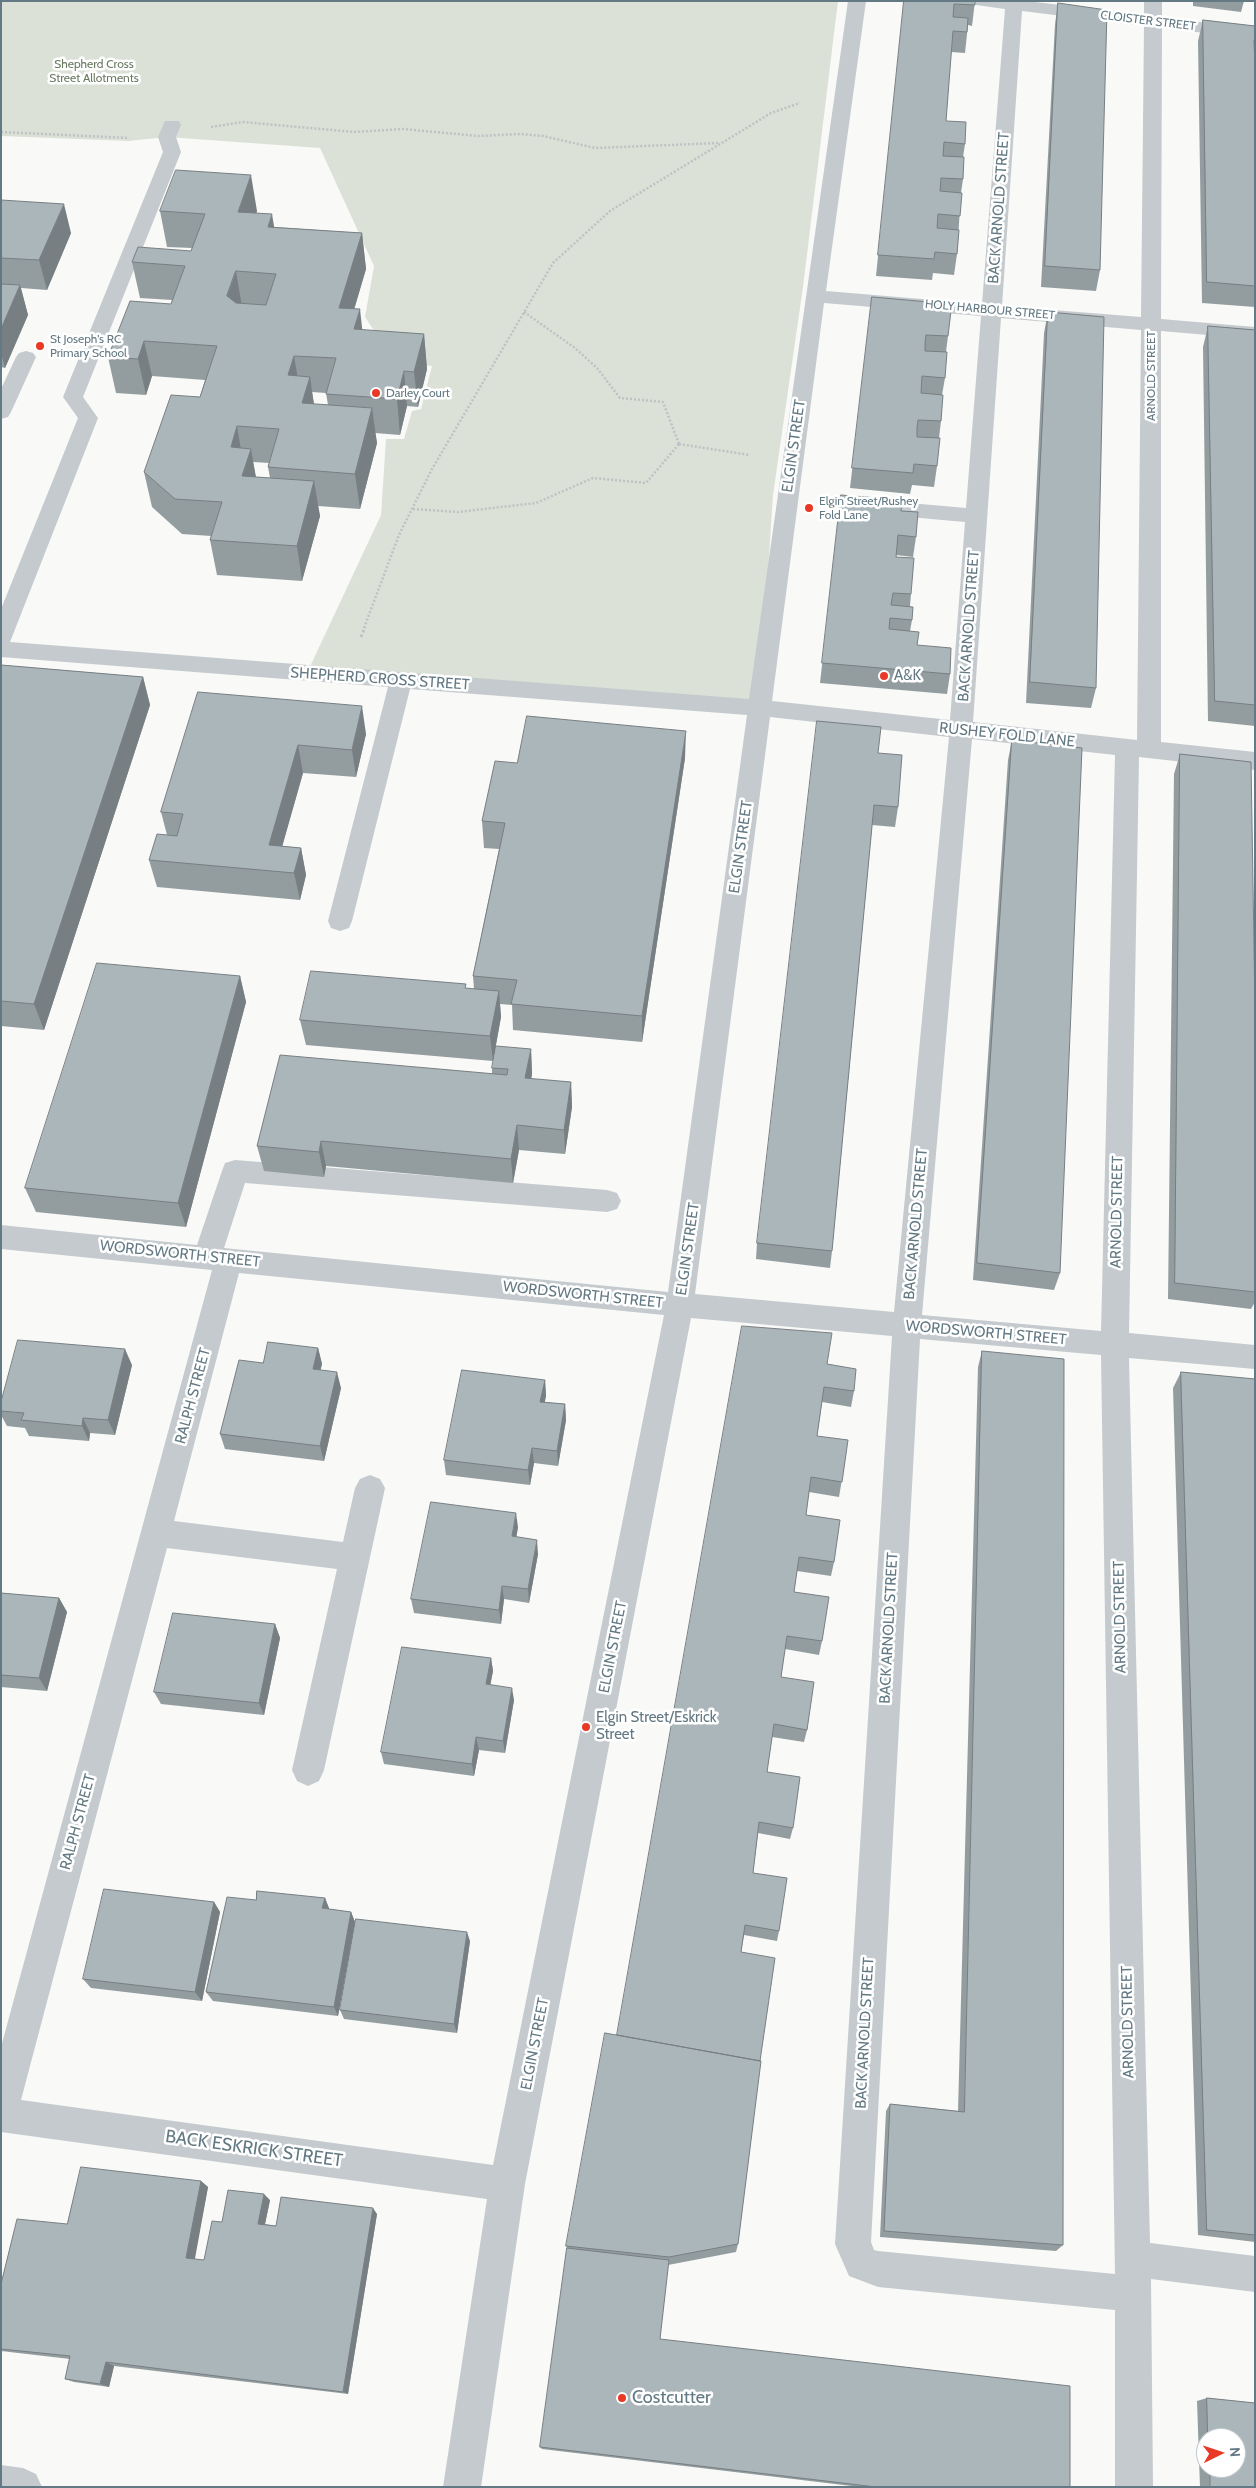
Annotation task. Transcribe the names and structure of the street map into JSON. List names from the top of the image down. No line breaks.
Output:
{"streets":{"street":["CLOISTER STREET","BACK ARNOLD STREET","HOLY HARBOUR STREET","ARNOLD STREET","ELGIN STREET","SHEPHERD CROSS STREET","RUSHEY FOLD LANE","WORDSWORTH STREET","RALPH STREET","BACK ESKRICK STREET"]},"crossings":[["CLOISTER STREET","BACK ARNOLD STREET"],["CLOISTER STREET","ARNOLD STREET"],["BACK ARNOLD STREET","HOLY HARBOUR STREET"],["BACK ARNOLD STREET","ARNOLD STREET"],["BACK ARNOLD STREET","RUSHEY FOLD LANE"],["BACK ARNOLD STREET","WORDSWORTH STREET"],["HOLY HARBOUR STREET","ARNOLD STREET"],["HOLY HARBOUR STREET","ELGIN STREET"],["ARNOLD STREET","RUSHEY FOLD LANE"],["ARNOLD STREET","WORDSWORTH STREET"],["ELGIN STREET","SHEPHERD CROSS STREET"],["ELGIN STREET","RUSHEY FOLD LANE"],["ELGIN STREET","WORDSWORTH STREET"],["ELGIN STREET","BACK ESKRICK STREET"],["SHEPHERD CROSS STREET","RUSHEY FOLD LANE"],["WORDSWORTH STREET","RALPH STREET"],["RALPH STREET","BACK ESKRICK STREET"]],"parks":["Shepherd Cross Street Allotments"],"places":["St Joseph's RC Primary School","Darley Court","Elgin Street/Rushey Fold Lane","A&K","Elgin Street/Eskrick Street","Costcutter"],"north":"right"}
